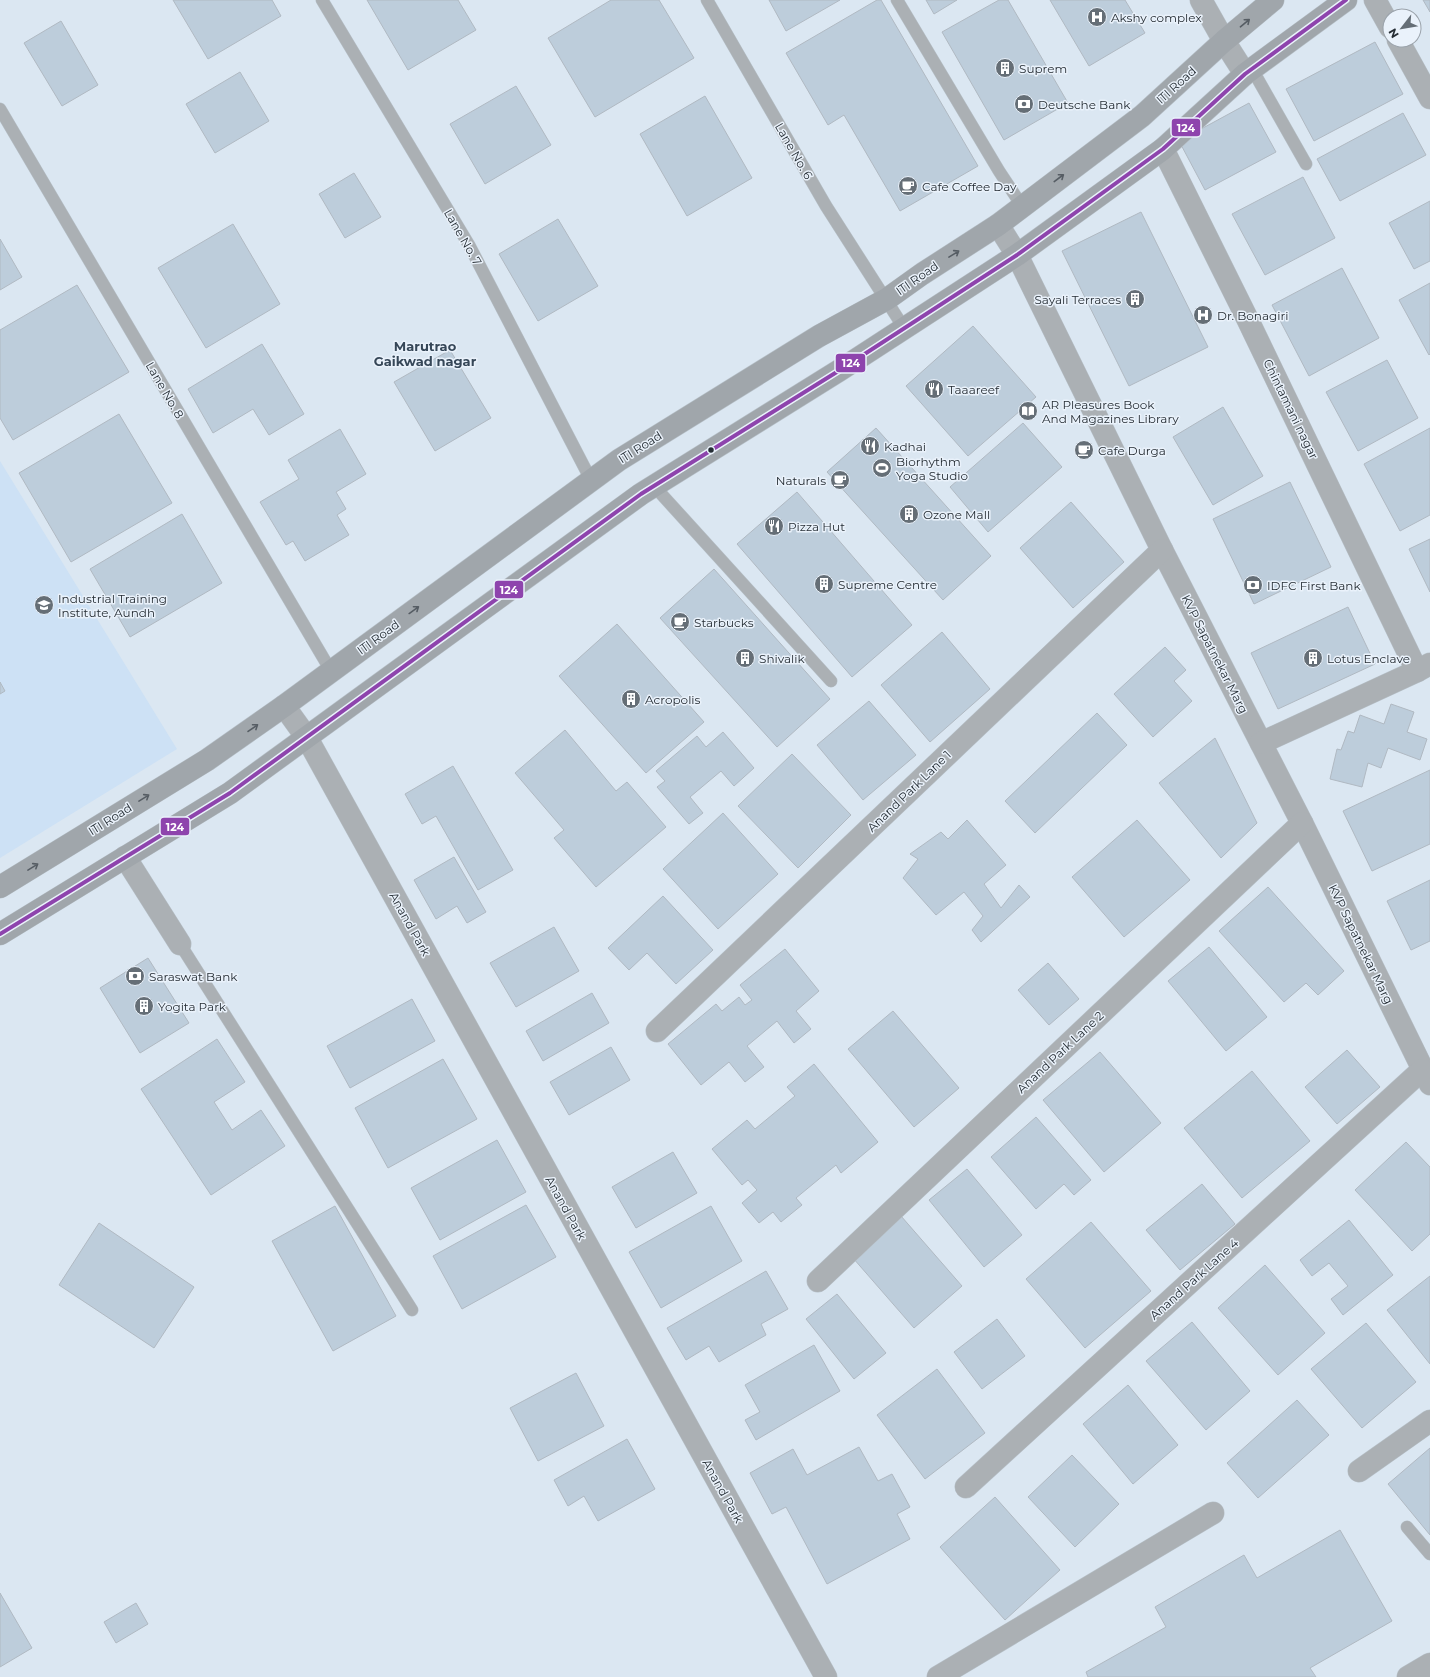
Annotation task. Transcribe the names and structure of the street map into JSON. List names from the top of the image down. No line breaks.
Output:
{"streets":{"main road":["ITI Road"],"street":["Chintamani nagar","KVP Sapatnekar Marg","Anand Park Lane 1","Anand Park","Anand Park Lane 2","Anand Park Lane 4"],"lane":["Lane No. 6","Lane No. 7","Lane No. 8"]},"crossings":[["ITI Road","Lane No. 6"],["ITI Road","Lane No. 7"],["ITI Road","Lane No. 8"],["ITI Road","KVP Sapatnekar Marg"],["ITI Road","Anand Park"],["KVP Sapatnekar Marg","Anand Park Lane 1"],["KVP Sapatnekar Marg","Anand Park Lane 2"],["KVP Sapatnekar Marg","Anand Park Lane 4"]],"districts":["Marutrao Gaikwad nagar"],"places":{"hospital":["Akshy complex","Dr. Bonagiri"],"building":["Suprem","Sayali Terraces","Ozone Mall","Supreme Centre","Shivalik","Lotus Enclave","Acropolis","Yogita Park"],"bank":["Deutsche Bank","IDFC First Bank","Saraswat Bank"],"cafe":["Cafe Coffee Day","Cafe Durga","Naturals","Starbucks"],"restaurant":["Taaareef","Kadhai","Pizza Hut"],"library":["AR Pleasures Book And Magazines Library"],"sports":["Biorhythm Yoga Studio"],"school or university":["Industrial Training Institute, Aundh"]},"lines":["transit line 124"],"north":"bottom left"}
